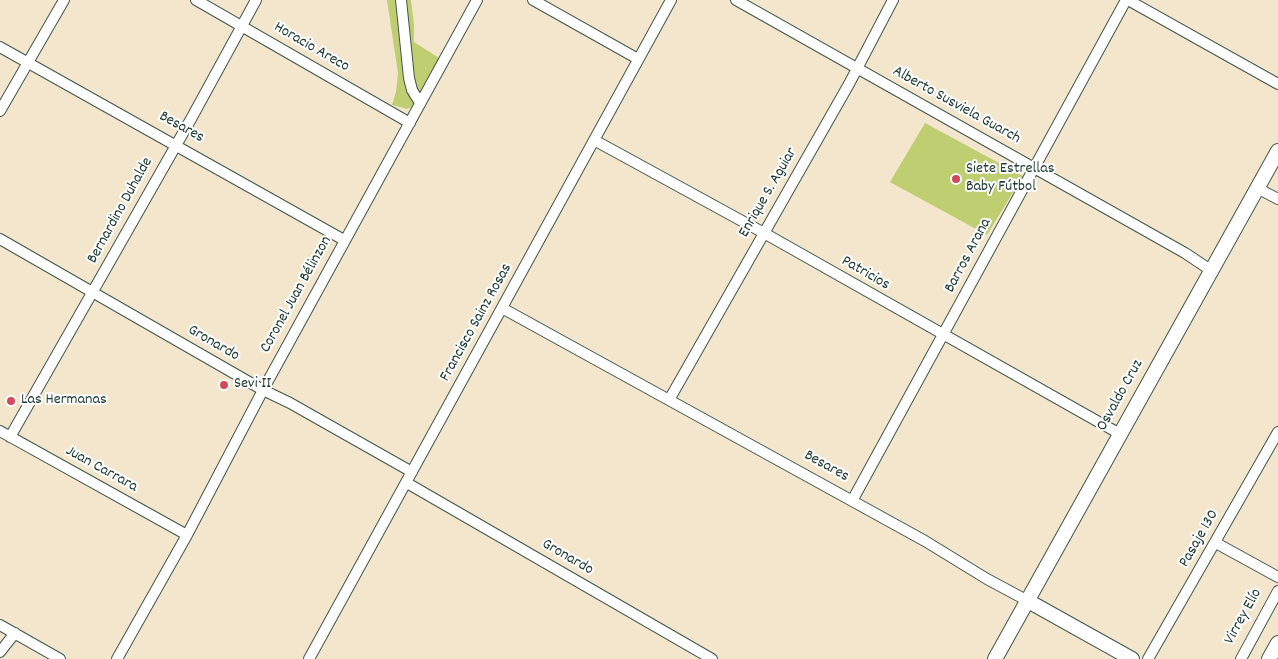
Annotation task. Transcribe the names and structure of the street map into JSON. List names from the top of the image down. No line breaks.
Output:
{"streets":{"street":["Horacio Areco","Alberto Susviela Guarch","Besares","Enrique S. Aguiar","Bernardino Duhalde","Barros Arana","Patricios","Coronel Juan Bélinzon","Francisco Sainz Rosas","Gronardo","Osvaldo Cruz","Juan Carrara","Pasaje 130","Virrey Elío"]},"crossings":[["Horacio Areco","Bernardino Duhalde"],["Horacio Areco","Coronel Juan Bélinzon"],["Alberto Susviela Guarch","Enrique S. Aguiar"],["Alberto Susviela Guarch","Barros Arana"],["Alberto Susviela Guarch","Osvaldo Cruz"],["Besares","Enrique S. Aguiar"],["Besares","Bernardino Duhalde"],["Besares","Barros Arana"],["Besares","Coronel Juan Bélinzon"],["Besares","Francisco Sainz Rosas"],["Besares","Osvaldo Cruz"],["Enrique S. Aguiar","Patricios"],["Bernardino Duhalde","Gronardo"],["Bernardino Duhalde","Juan Carrara"],["Barros Arana","Patricios"],["Patricios","Francisco Sainz Rosas"],["Patricios","Osvaldo Cruz"],["Coronel Juan Bélinzon","Gronardo"],["Coronel Juan Bélinzon","Juan Carrara"],["Francisco Sainz Rosas","Gronardo"]],"places":["Siete Estrellas Baby Fútbol","Sevi II","Las Hermanas"]}
